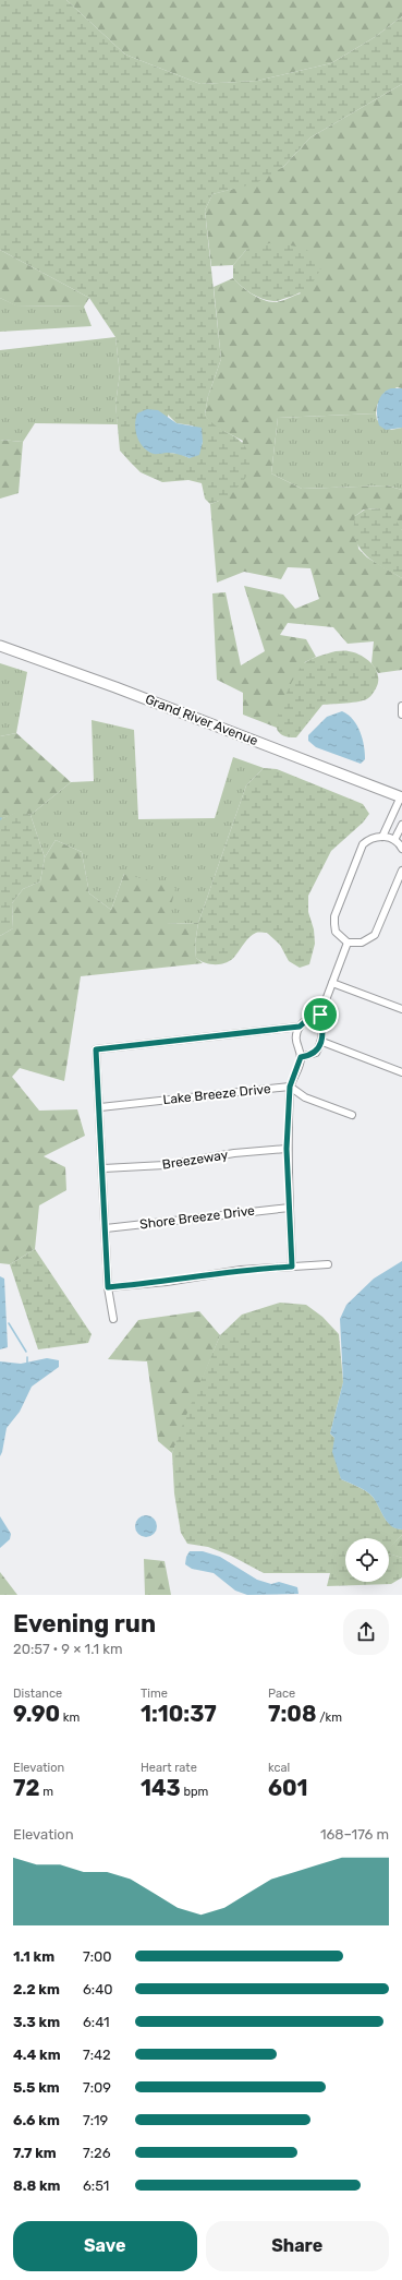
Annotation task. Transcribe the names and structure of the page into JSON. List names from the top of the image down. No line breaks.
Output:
{"streets":{"main road":["Grand River Avenue"],"street":["Lake Breeze Drive","Breezeway","Shore Breeze Drive"]},"page":{"heading":["Evening run","20:57 · 9 × 1.1 km"],"stats":[["Distance","9.90 km"],["Time","1:10:37"],["Pace","7:08 /km"],["Elevation","72 m"],["Heart rate","143 bpm"],["kcal","601"]],"chart":["Elevation","168–176 m"],"list":[{"name":"1.1 km","note":"7:00"},{"name":"2.2 km","note":"6:40"},{"name":"3.3 km","note":"6:41"},{"name":"4.4 km","note":"7:42"},{"name":"5.5 km","note":"7:09"},{"name":"6.6 km","note":"7:19"},{"name":"7.7 km","note":"7:26"},{"name":"8.8 km","note":"6:51"}],"buttons":["Save","Share"]}}
